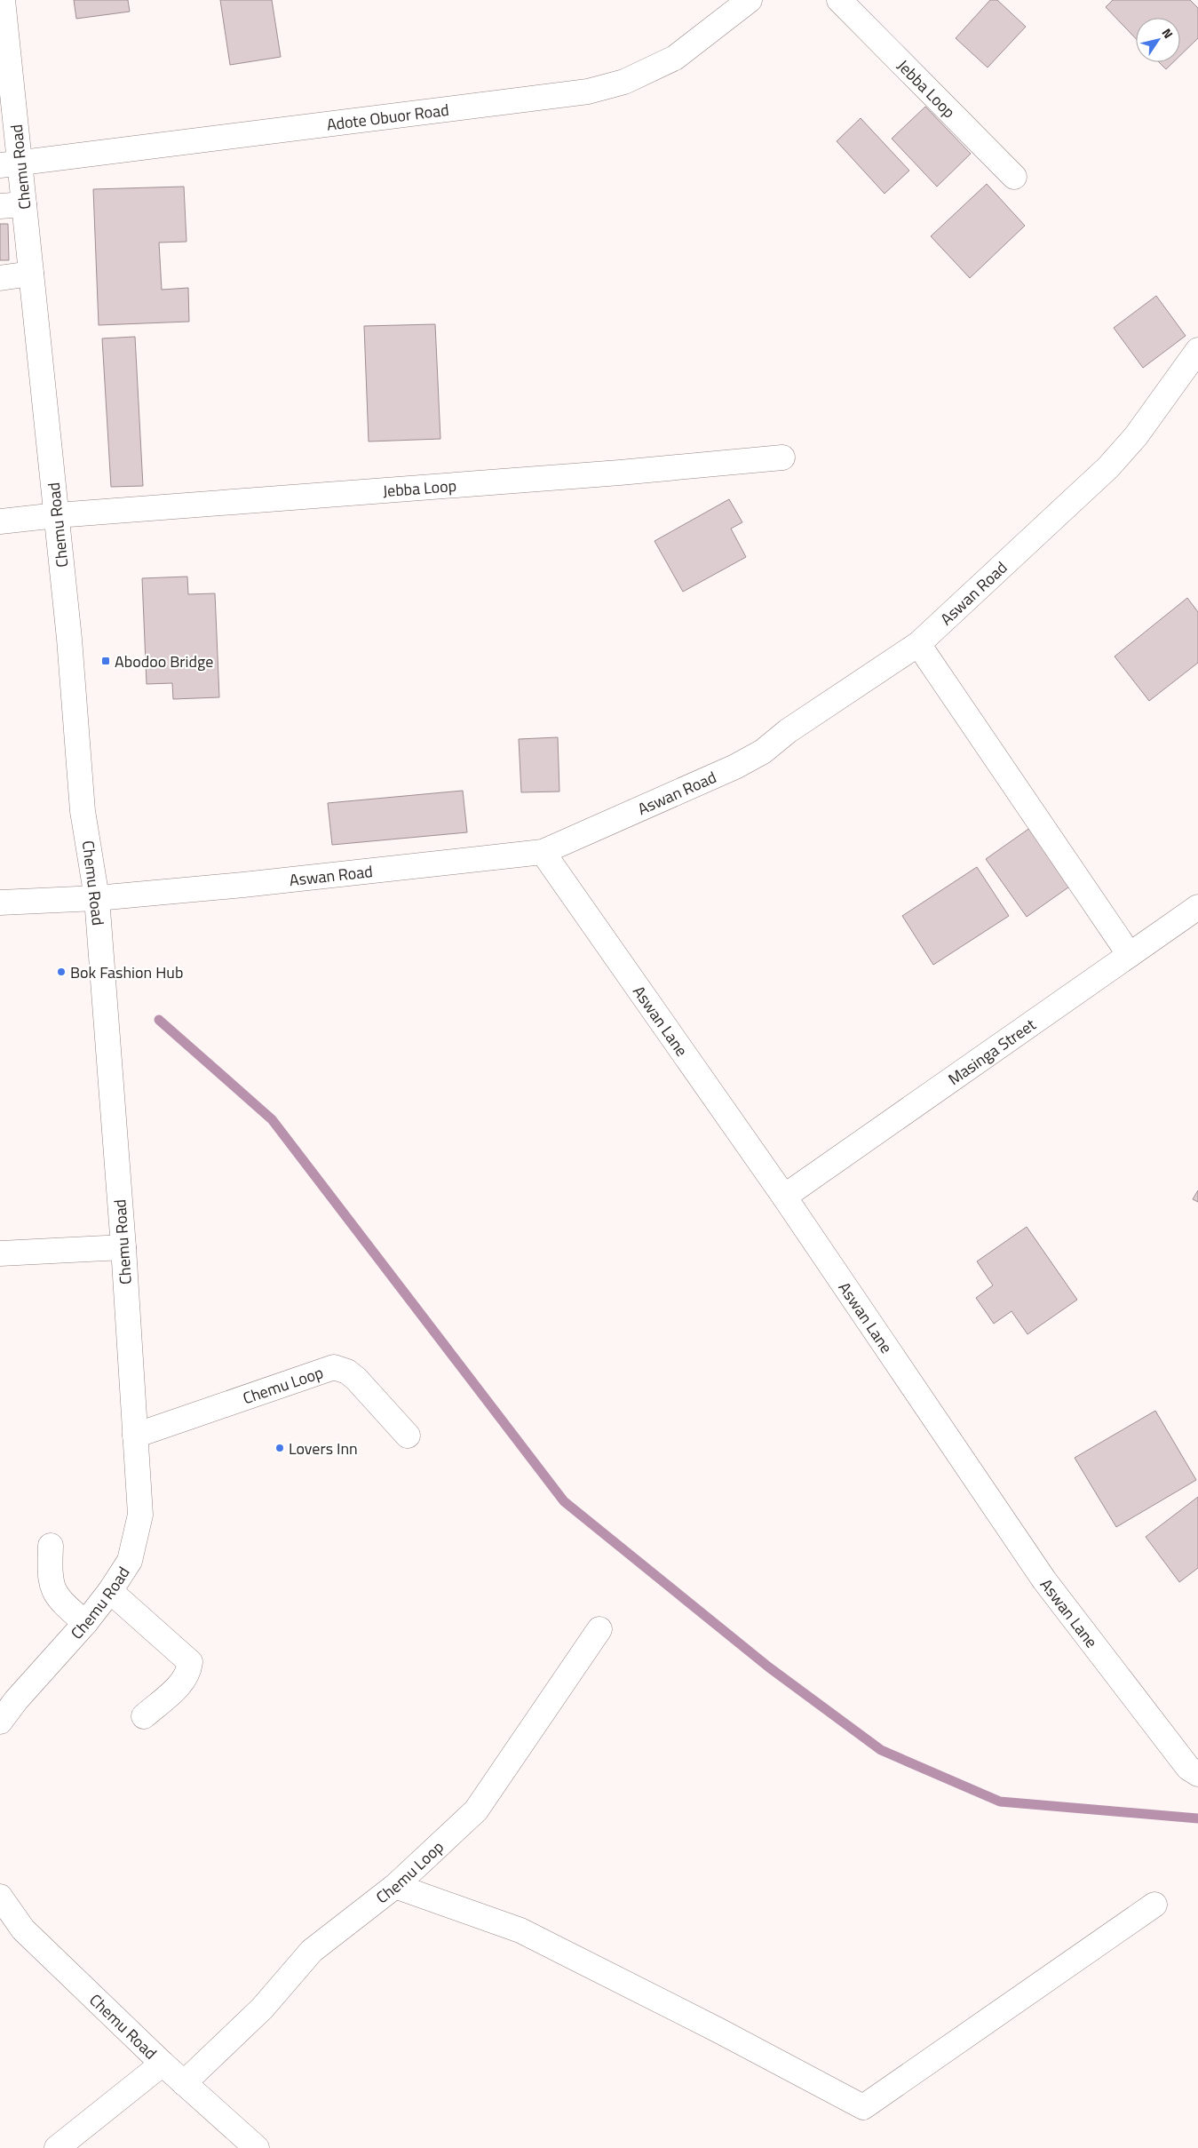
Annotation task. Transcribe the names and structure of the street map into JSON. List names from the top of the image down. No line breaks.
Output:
{"streets":{"street":["Jebba Loop","Adote Obuor Road","Chemu Road","Aswan Road","Aswan Lane","Masinga Street","Chemu Loop"]},"crossings":[["Jebba Loop","Chemu Road"],["Adote Obuor Road","Chemu Road"],["Chemu Road","Aswan Road"],["Chemu Road","Chemu Loop"],["Aswan Road","Aswan Lane"],["Aswan Lane","Masinga Street"]],"places":{"transit":["Abodoo Bridge"],"other":["Bok Fashion Hub","Lovers Inn"]},"north":"top right"}
